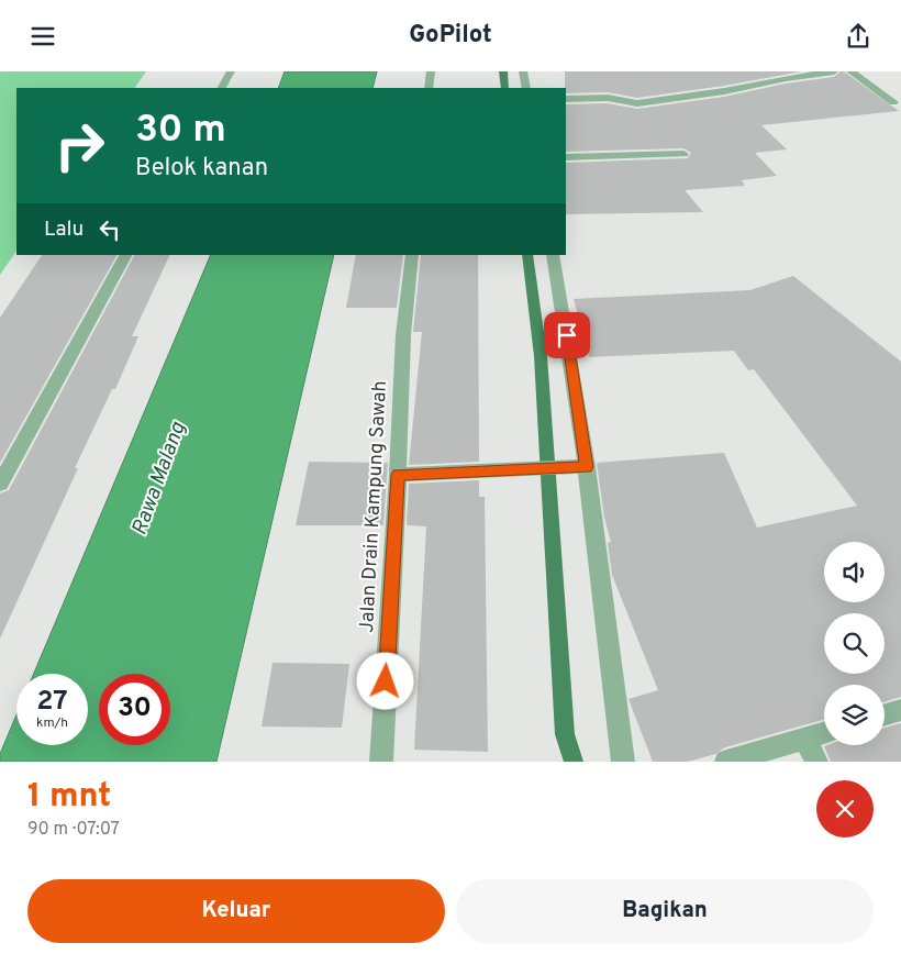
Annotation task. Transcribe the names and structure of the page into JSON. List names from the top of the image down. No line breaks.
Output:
{"streets":{"street":["Jalan Drain Kampung Sawah"]},"water":["Rawa Malang"],"page":{"header":"GoPilot","turn":["30 m","Belok kanan"],"then":"Lalu","speed":"27 km/h","limit":"30","heading":["1 mnt","90 m · 07:07"],"buttons":["Keluar","Bagikan"]}}
